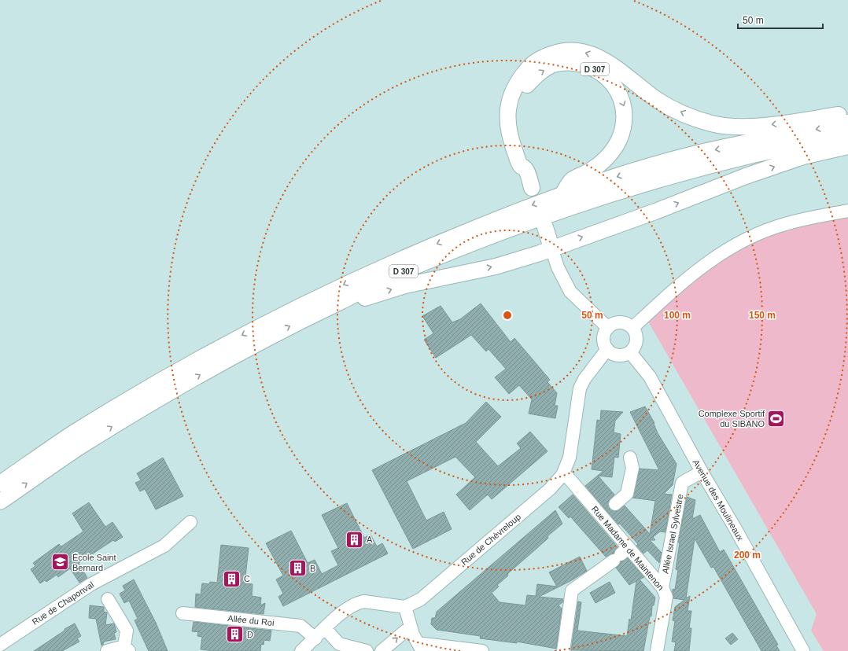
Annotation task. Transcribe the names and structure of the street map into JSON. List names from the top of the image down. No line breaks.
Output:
{"streets":{"main road":["D 307"],"street":["Avenue des Moulineaux","Allée Israel Sylvestre","Rue de Chèvreloup","Rue Madame de Maintenon","Rue de Chaponval","Allée du Roi"]},"crossings":[["Avenue des Moulineaux","Allée Israel Sylvestre"],["Avenue des Moulineaux","Rue de Chèvreloup"],["Allée Israel Sylvestre","Rue Madame de Maintenon"],["Rue de Chèvreloup","Rue Madame de Maintenon"]],"places":{"sports":["Complexe Sportif du SIBANO"],"building":["A","B","C","D"],"school or university":["École Saint Bernard"]},"scale_bar":"50 m","rings":["50 m","100 m","150 m","200 m"]}
